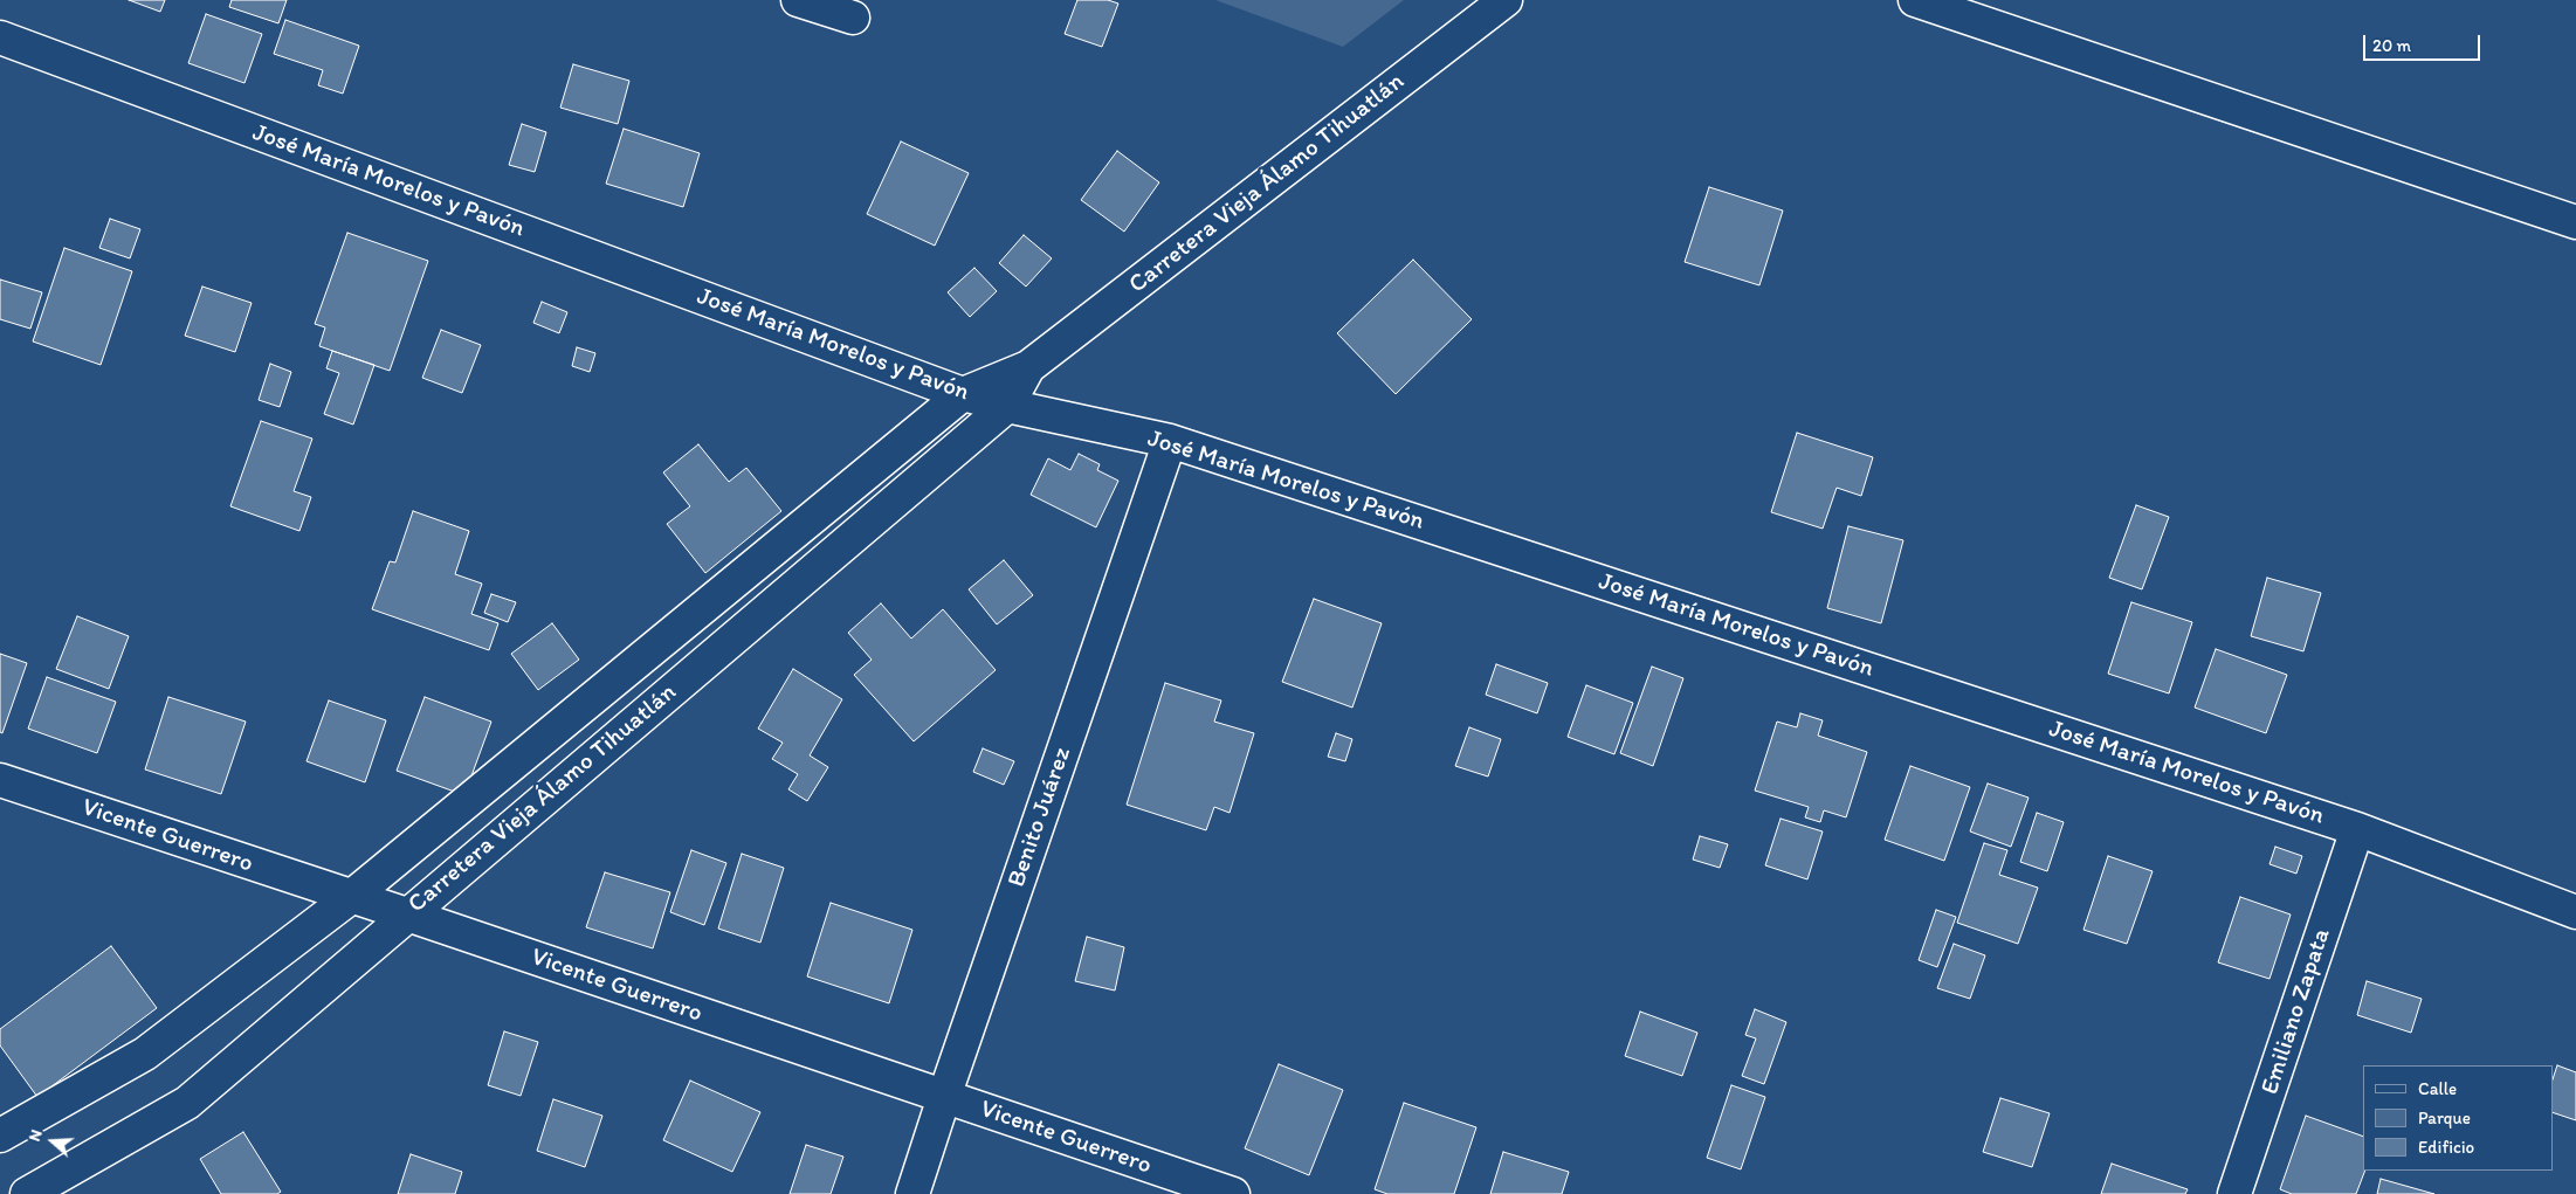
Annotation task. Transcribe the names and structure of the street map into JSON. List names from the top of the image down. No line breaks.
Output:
{"streets":{"street":["José María Morelos y Pavón","Carretera Vieja Álamo Tihuatlán","Benito Juárez","Vicente Guerrero","Emiliano Zapata"]},"crossings":[["José María Morelos y Pavón","Carretera Vieja Álamo Tihuatlán"],["José María Morelos y Pavón","Benito Juárez"],["José María Morelos y Pavón","Emiliano Zapata"],["Carretera Vieja Álamo Tihuatlán","Vicente Guerrero"],["Benito Juárez","Vicente Guerrero"]],"legend":["Calle","Parque","Edificio"],"scale_bar":"20 m","north":"left"}
